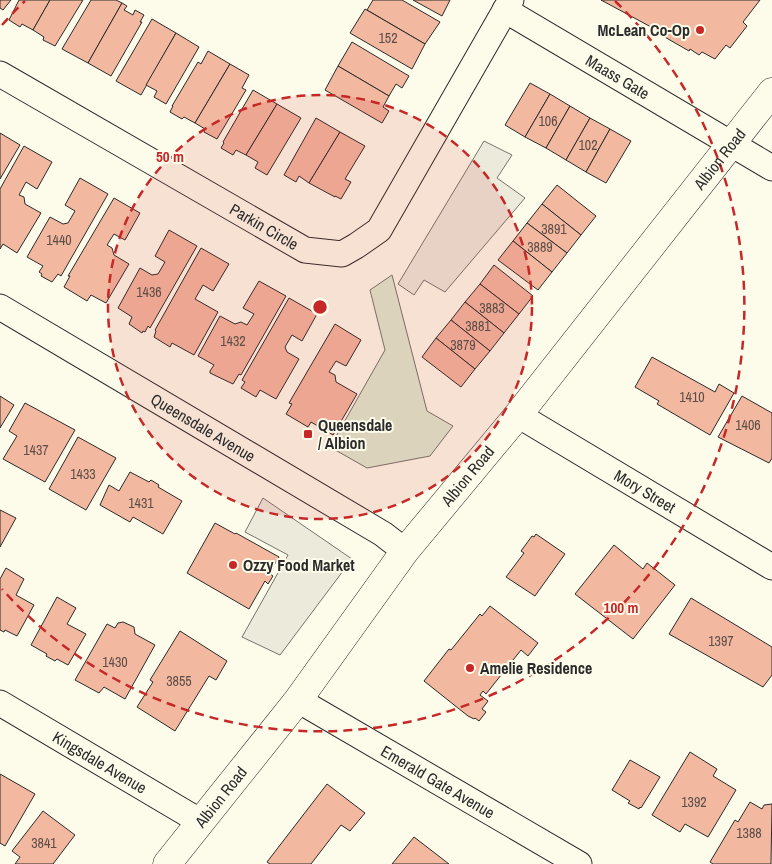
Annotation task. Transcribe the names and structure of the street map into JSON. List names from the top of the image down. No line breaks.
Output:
{"streets":{"street":["Maass Gate","Albion Road","Parkin Circle","Queensdale Avenue","Mory Street","Kingsdale Avenue","Emerald Gate Avenue"]},"crossings":[["Maass Gate","Albion Road"],["Maass Gate","Parkin Circle"],["Albion Road","Queensdale Avenue"],["Albion Road","Mory Street"],["Albion Road","Kingsdale Avenue"],["Albion Road","Emerald Gate Avenue"]],"places":{"other":["McLean Co-Op","Ozzy Food Market","Amelie Residence"],"transit":["Queensdale / Albion"]},"house_numbers":["152","106","102","3891","1440","3889","1436","3883","3881","1432","3879","1410","1406","1437","1433","1431","1397","1430","3855","1392","1388","3841"],"rings":["50 m","100 m"]}
